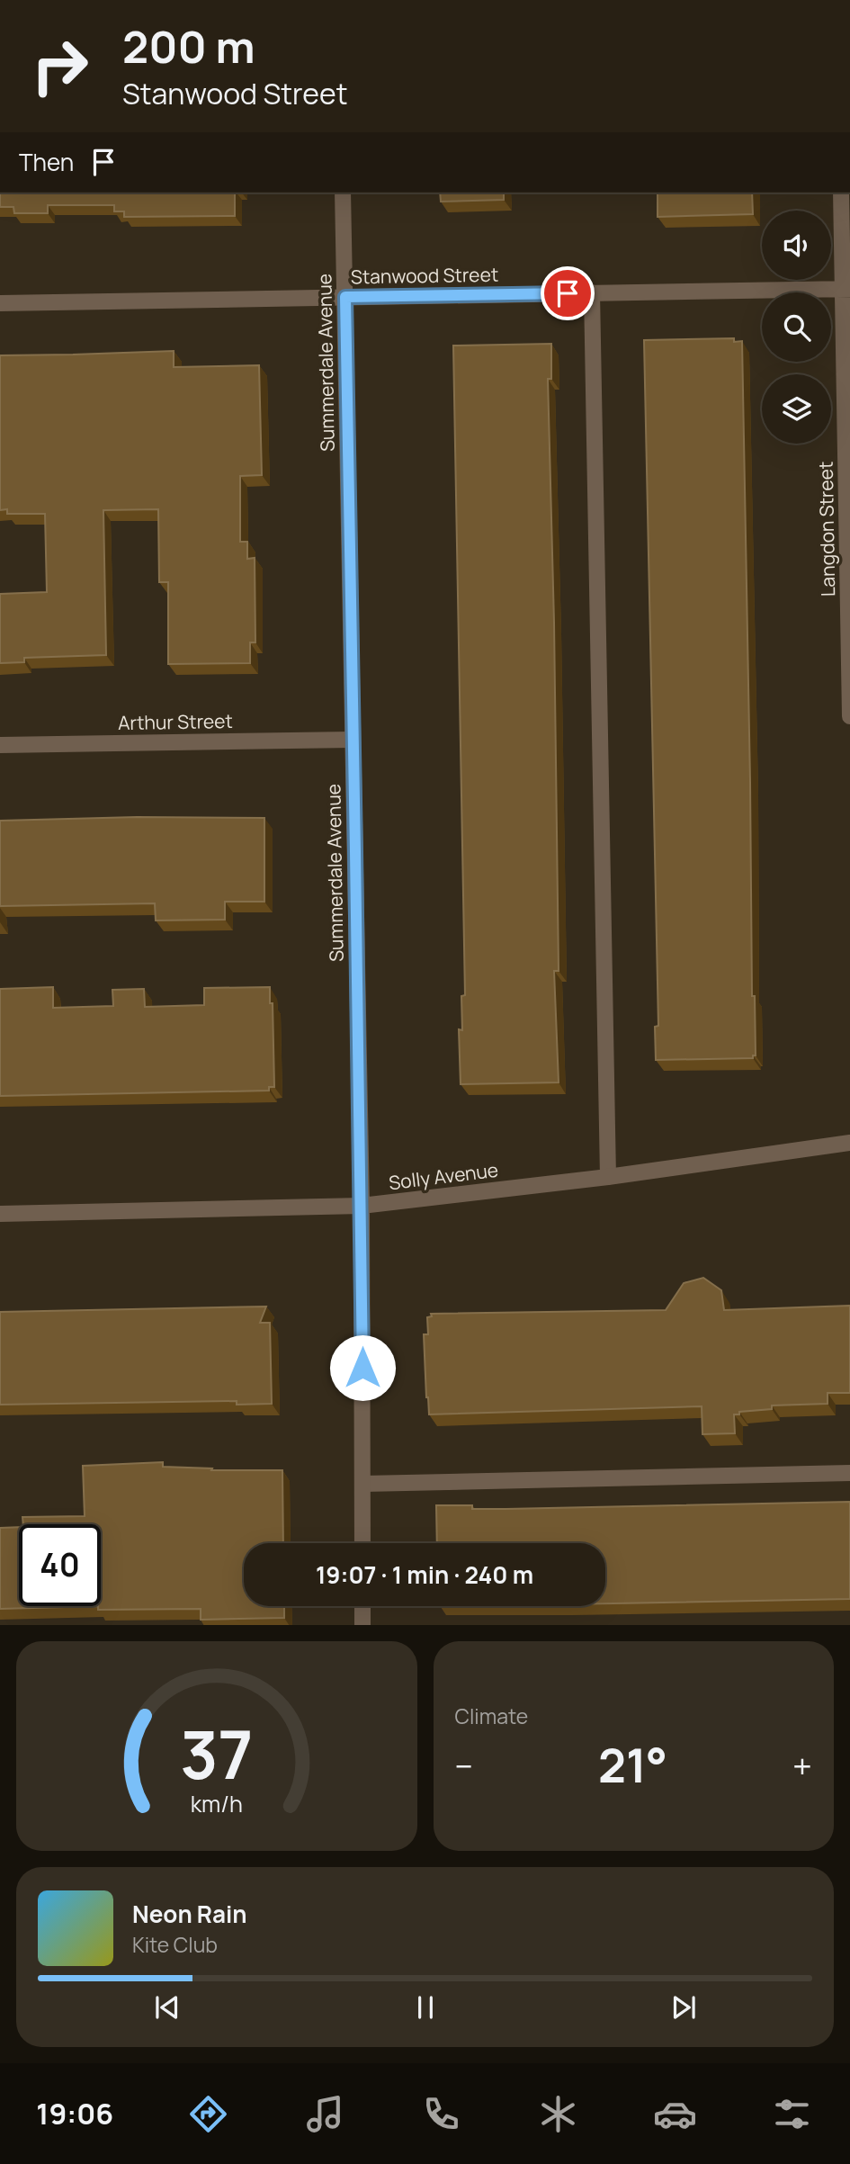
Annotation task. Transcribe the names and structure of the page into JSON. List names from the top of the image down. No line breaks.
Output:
{"streets":{"street":["Stanwood Street","Summerdale Avenue","Langdon Street","Arthur Street","Solly Avenue"]},"crossings":[["Stanwood Street","Summerdale Avenue"],["Stanwood Street","Langdon Street"],["Summerdale Avenue","Arthur Street"],["Summerdale Avenue","Solly Avenue"]],"page":{"turn":["200 m","Stanwood Street"],"then":"Then","limit":"40","trip":"19:07 · 1 min · 240 m","tile":"Climate","heat":["−","21°","+"],"song":["Neon Rain","Kite Club"],"tabs":"19:06","gauge":["37","km/h"]}}
